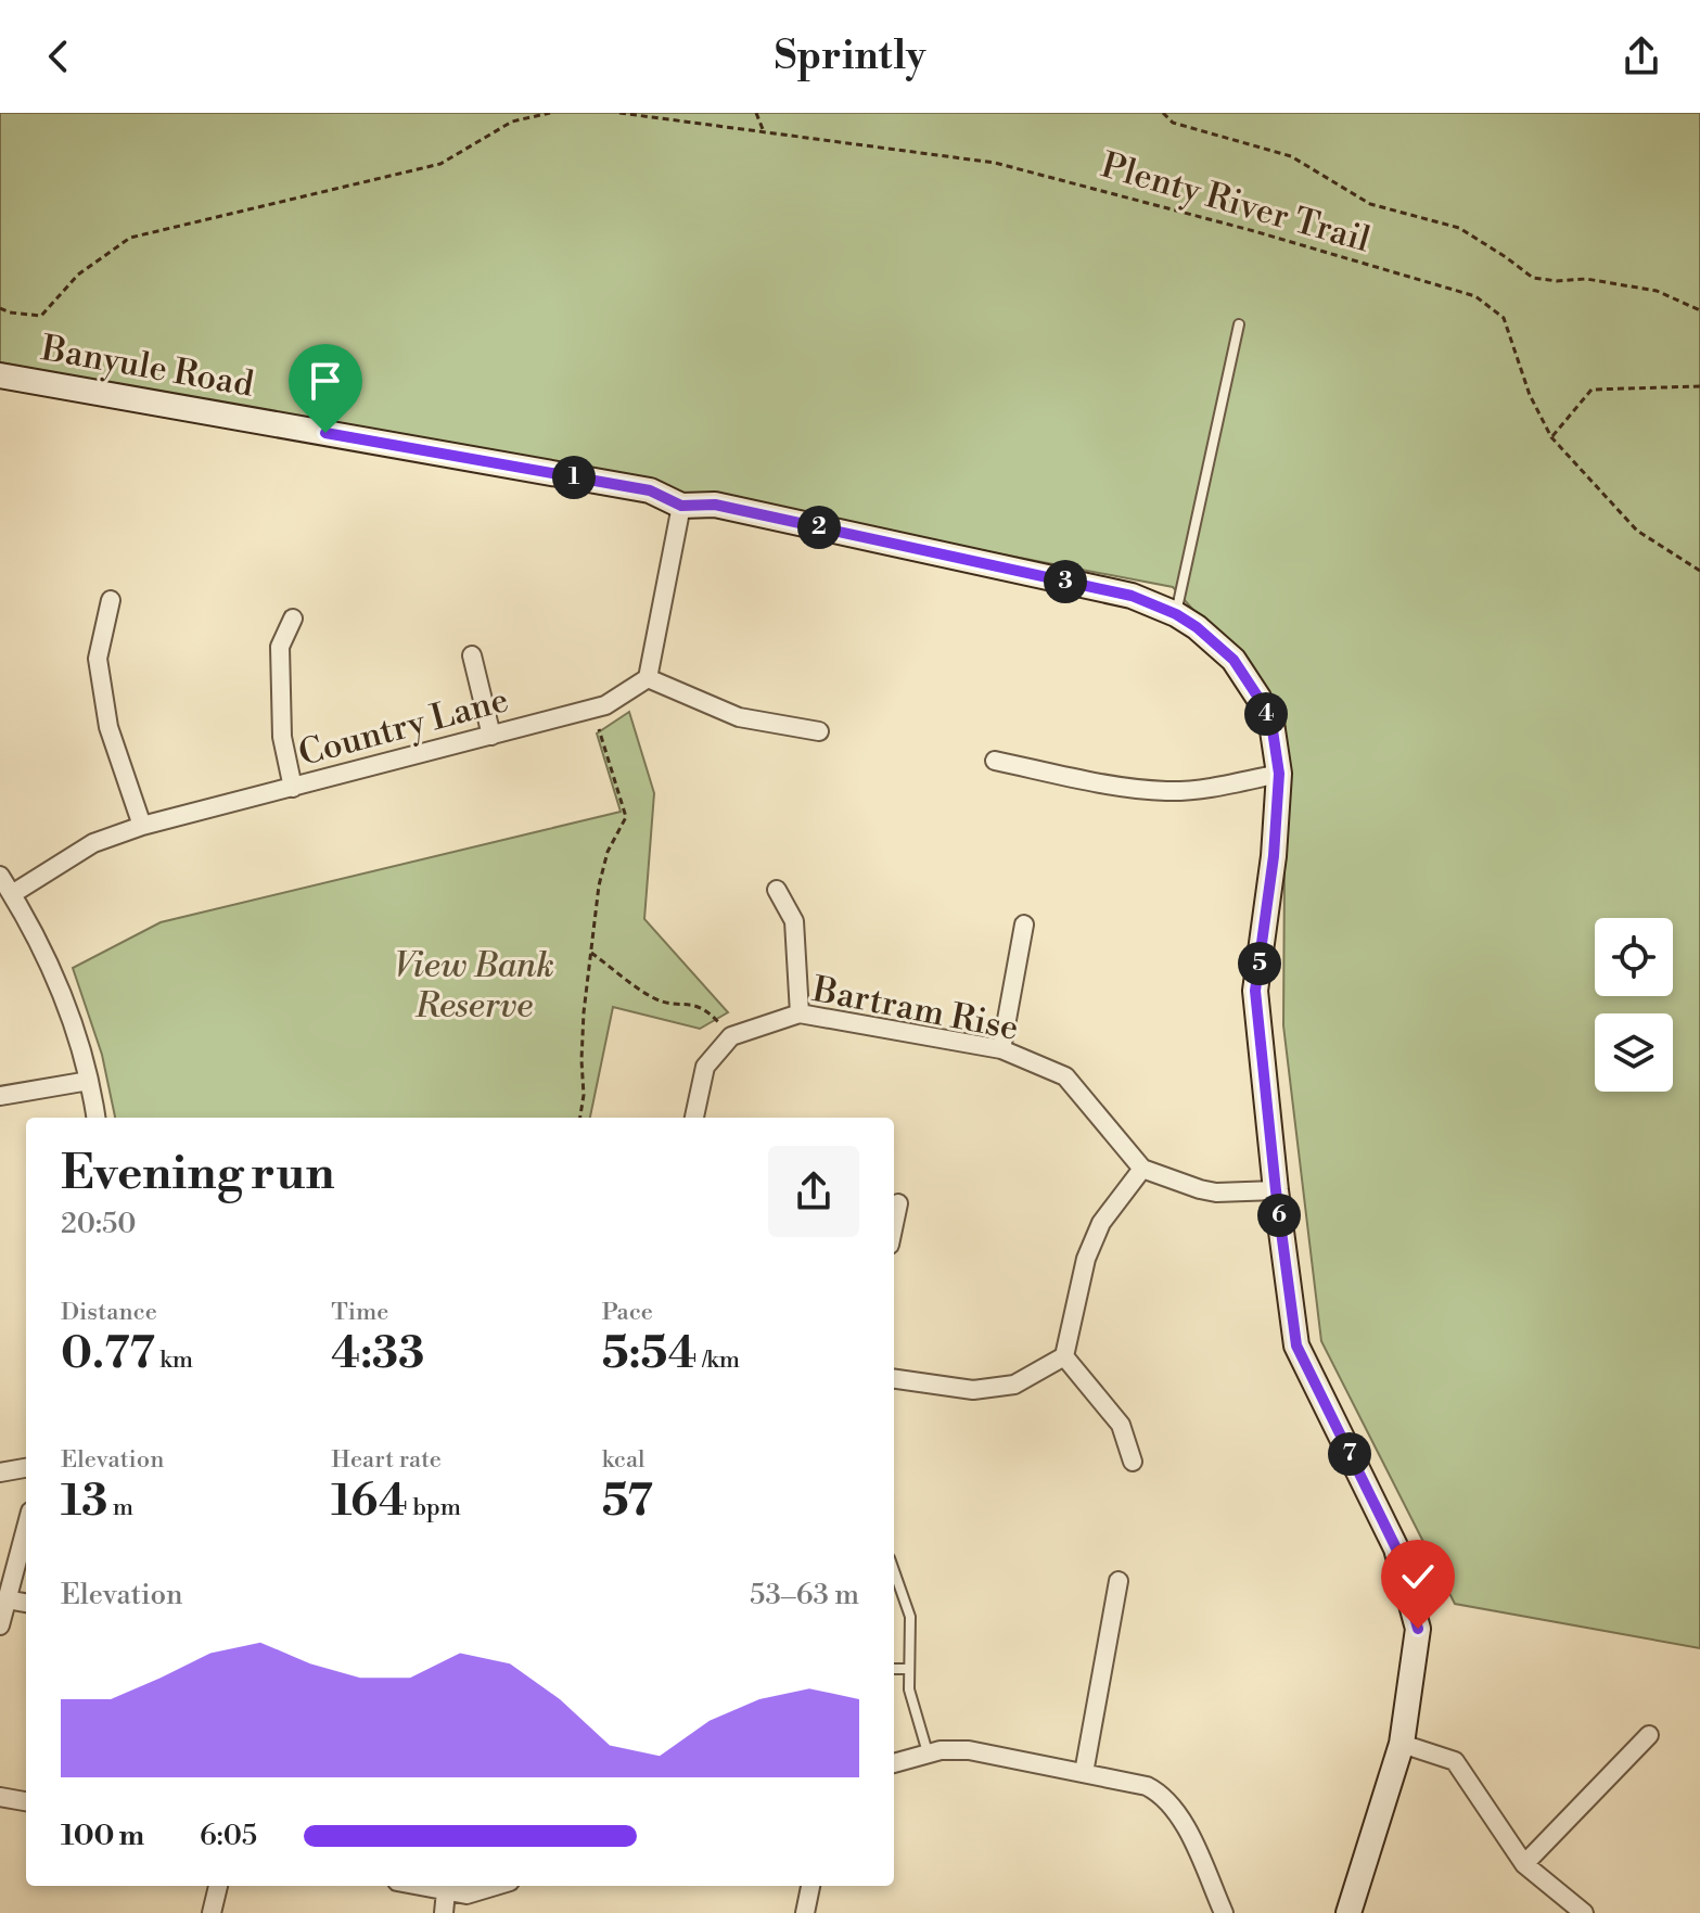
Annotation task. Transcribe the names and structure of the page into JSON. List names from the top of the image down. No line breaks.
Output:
{"streets":{"street":["Banyule Road","Country Lane","Bartram Rise"],"path":["Plenty River Trail"]},"parks":["View Bank Reserve"],"page":{"header":"Sprintly","pins":["1","2","3","4","5","6","7"],"heading":["Evening run","20:50"],"stats":[["Distance","0.77 km"],["Time","4:33"],["Pace","5:54 /km"],["Elevation","13 m"],["Heart rate","164 bpm"],["kcal","57"]],"chart":["Elevation","53–63 m"],"list":[{"name":"100 m","note":"6:05"}]}}
